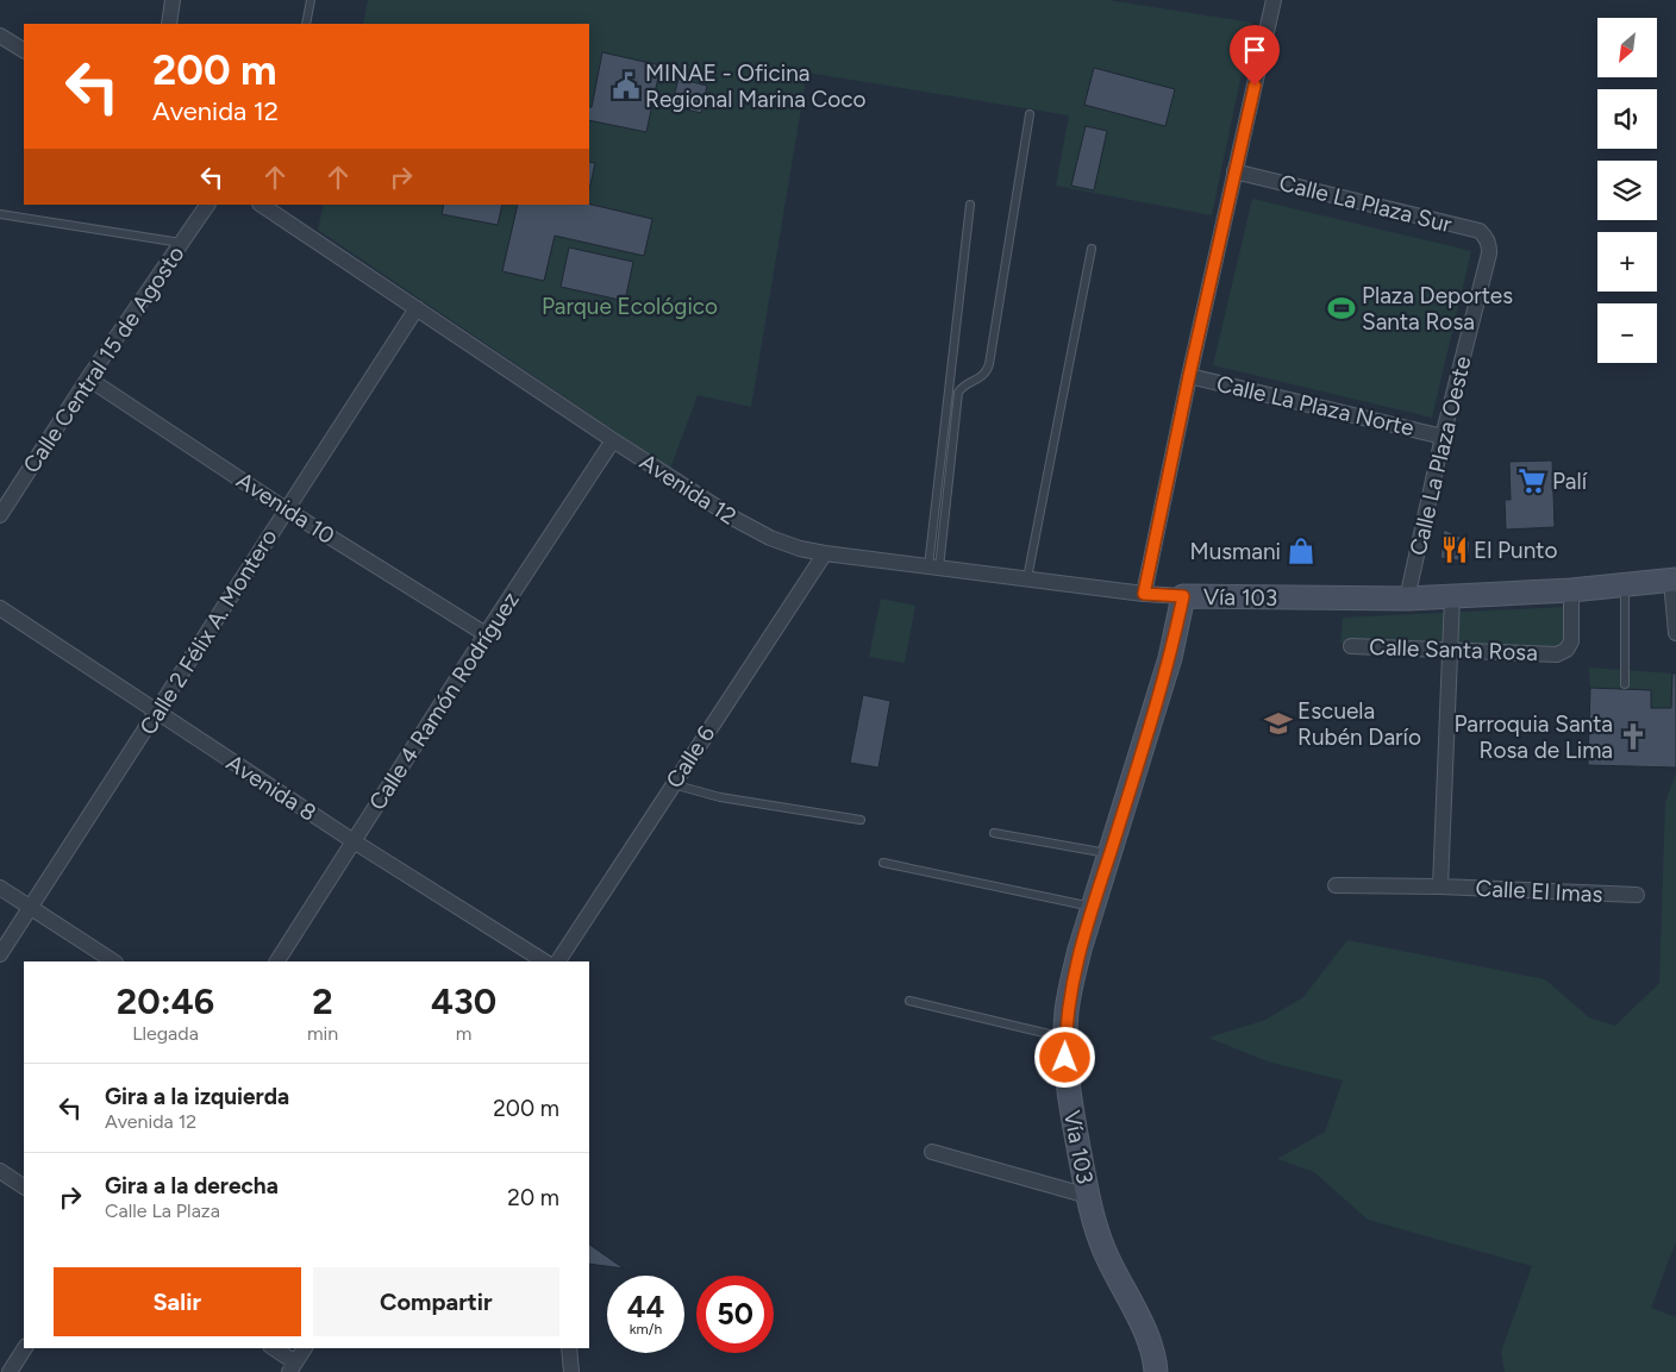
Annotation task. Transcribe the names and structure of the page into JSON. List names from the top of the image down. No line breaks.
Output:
{"streets":{"main road":["Vía 103"],"street":["Calle La Plaza Sur","Calle Central 15 de Agosto","Calle La Plaza Norte","Calle La Plaza Oeste","Avenida 12","Avenida 10","Calle 2 Félix A. Montero","Calle Santa Rosa","Calle 4 Ramón Rodríguez","Calle 6","Avenida 8","Calle El Imas"]},"crossings":[["Calle La Plaza Sur","Calle La Plaza Oeste"],["Calle Central 15 de Agosto","Avenida 10"],["Calle La Plaza Norte","Calle La Plaza Oeste"],["Calle La Plaza Oeste","Vía 103"],["Avenida 12","Vía 103"],["Avenida 12","Calle 2 Félix A. Montero"],["Avenida 12","Calle 4 Ramón Rodríguez"],["Avenida 12","Calle 6"],["Avenida 10","Calle 2 Félix A. Montero"],["Avenida 10","Calle 4 Ramón Rodríguez"],["Vía 103","Calle Santa Rosa"],["Calle 2 Félix A. Montero","Avenida 8"],["Calle 4 Ramón Rodríguez","Avenida 8"]],"parks":["Parque Ecológico"],"places":{"public building":["MINAE - Oficina Regional Marina Coco"],"sports":["Plaza Deportes Santa Rosa"],"supermarket":["Palí"],"restaurant":["El Punto"],"shop":["Musmani"],"school or university":["Escuela Rubén Darío"],"church":["Parroquia Santa Rosa de Lima"]},"north":"bottom left","page":{"map_buttons":["+","−"],"turn":["200 m","Avenida 12"],"eta":["20:46","Llegada","2","min","430","m"],"list":[{"name":"Gira a la izquierda","note":"Avenida 12","value":"200 m"},{"name":"Gira a la derecha","note":"Calle La Plaza","value":"20 m"}],"buttons":["Salir","Compartir"],"speed":"44 km/h","limit":"50"}}
